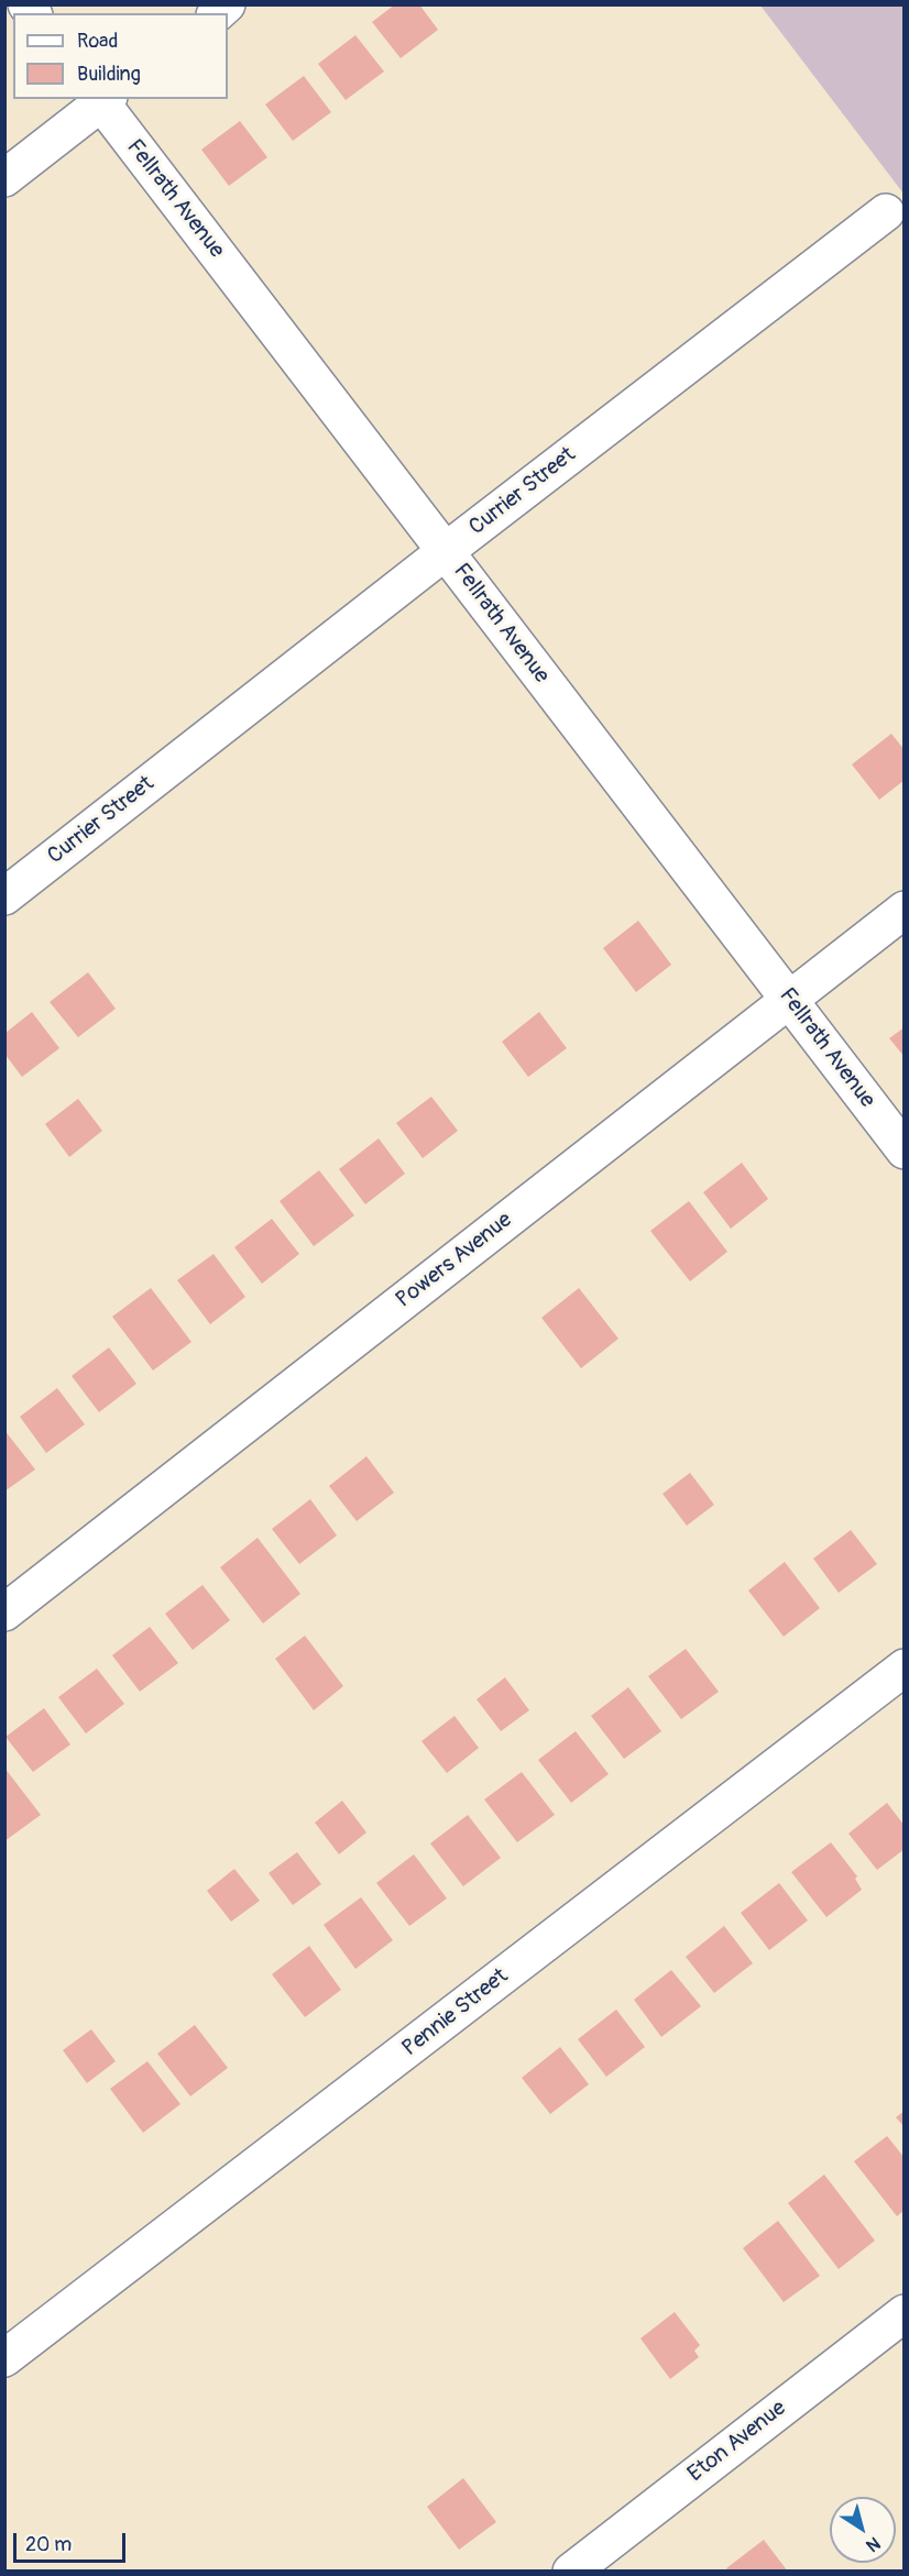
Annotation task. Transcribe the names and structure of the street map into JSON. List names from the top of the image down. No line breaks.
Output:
{"streets":{"street":["Fellrath Avenue","Currier Street","Powers Avenue","Pennie Street","Eton Avenue"]},"crossings":[["Fellrath Avenue","Currier Street"],["Fellrath Avenue","Powers Avenue"]],"legend":["Road","Building"],"scale_bar":"20 m","north":"bottom right"}
